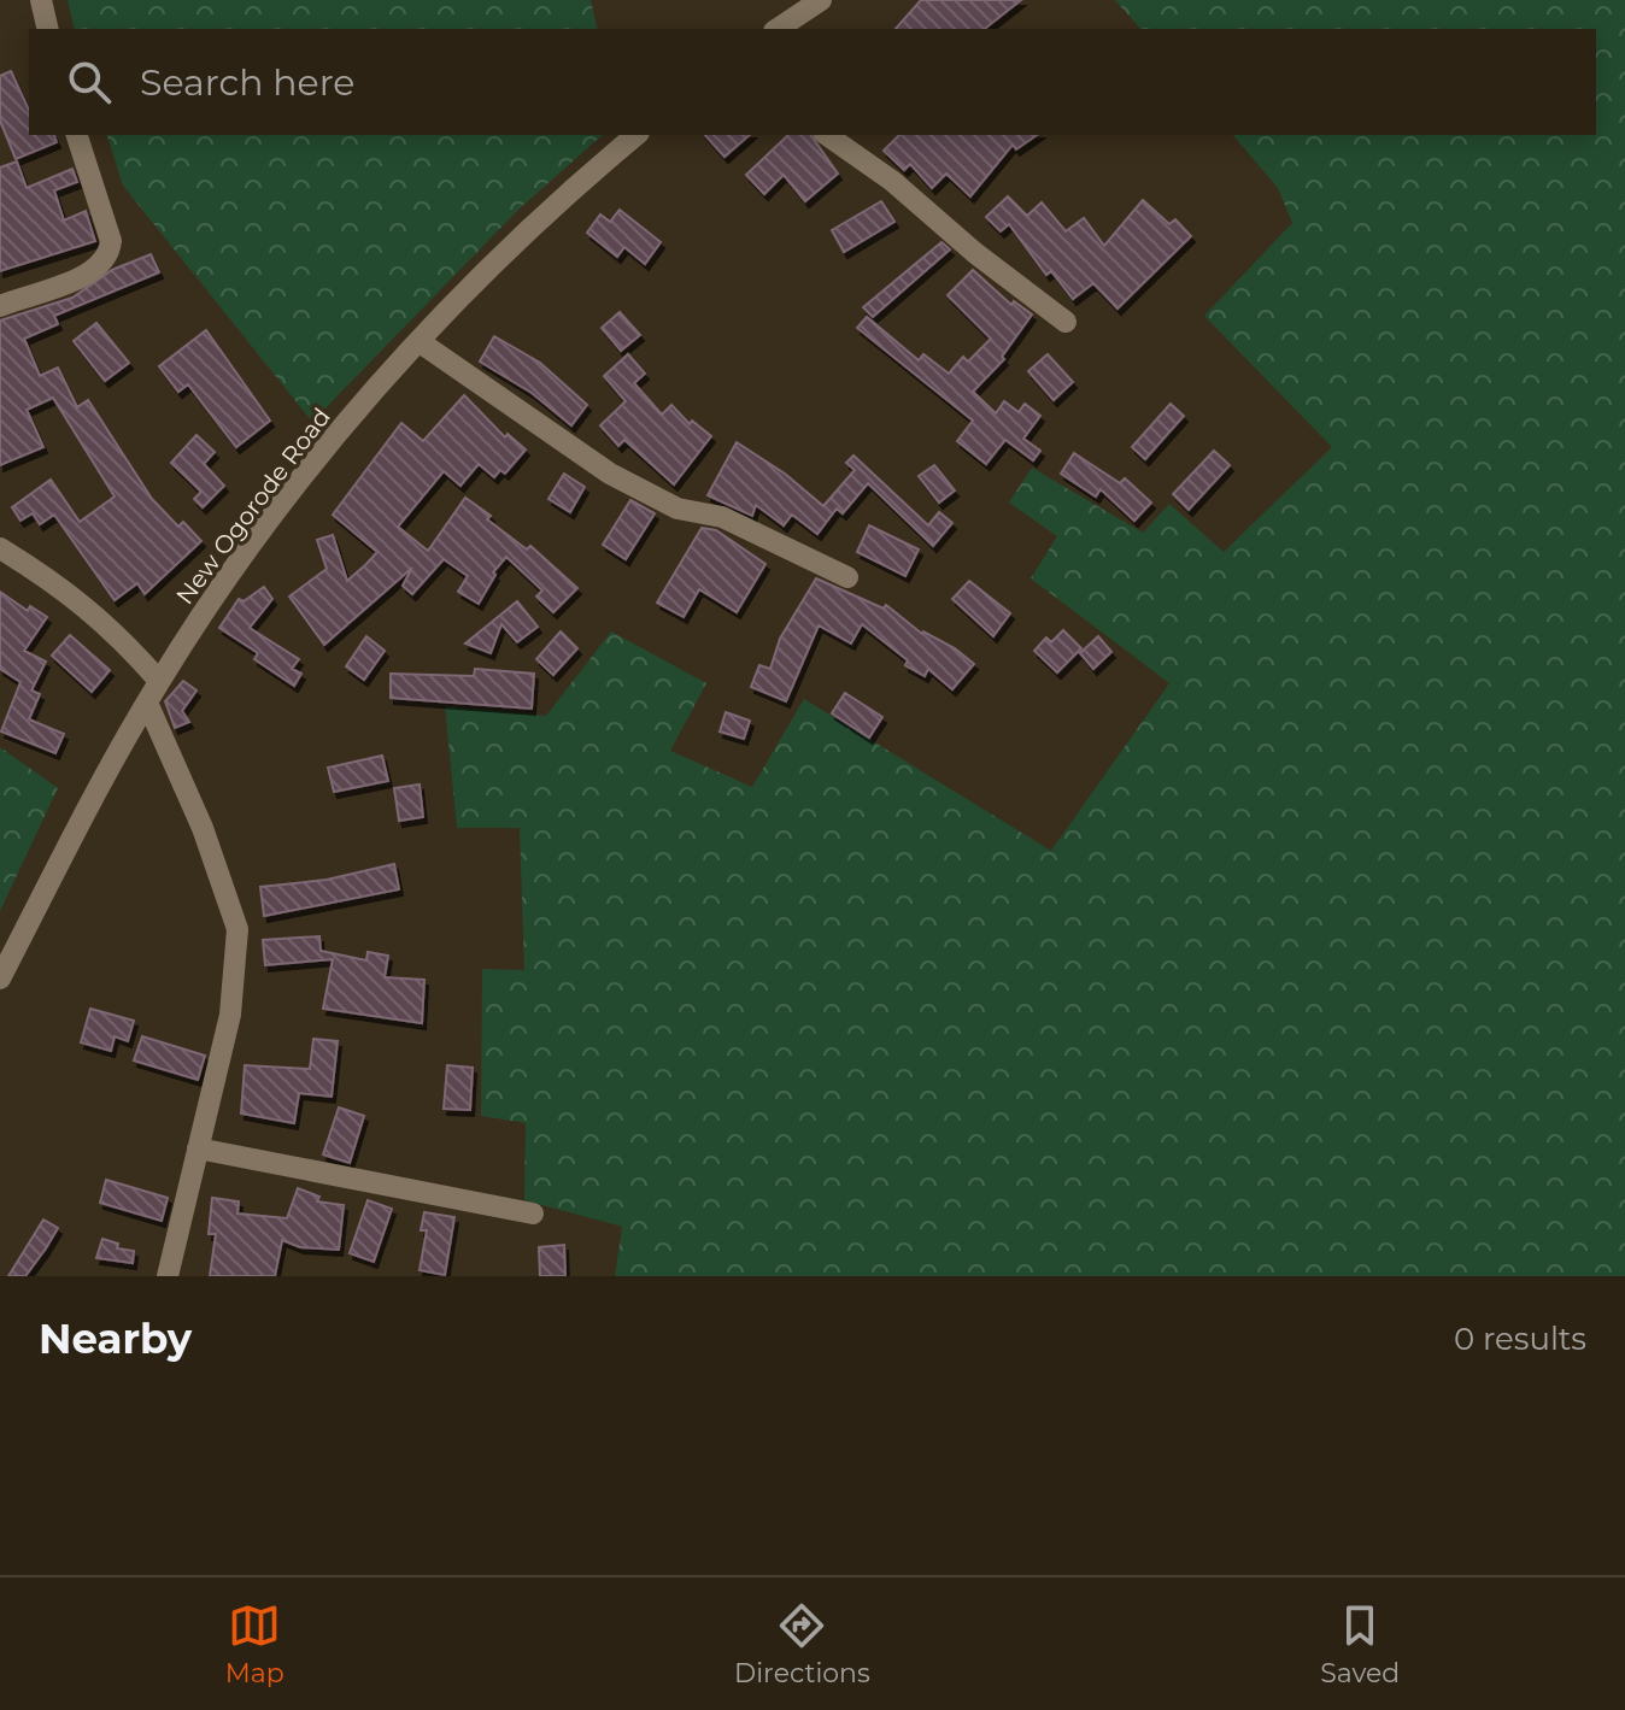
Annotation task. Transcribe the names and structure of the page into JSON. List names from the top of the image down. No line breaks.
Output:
{"streets":{"street":["New Ogorode Road"]},"page":{"search":"Search here","heading":["Nearby","0 results"],"nav":["Map","Directions","Saved"]}}
